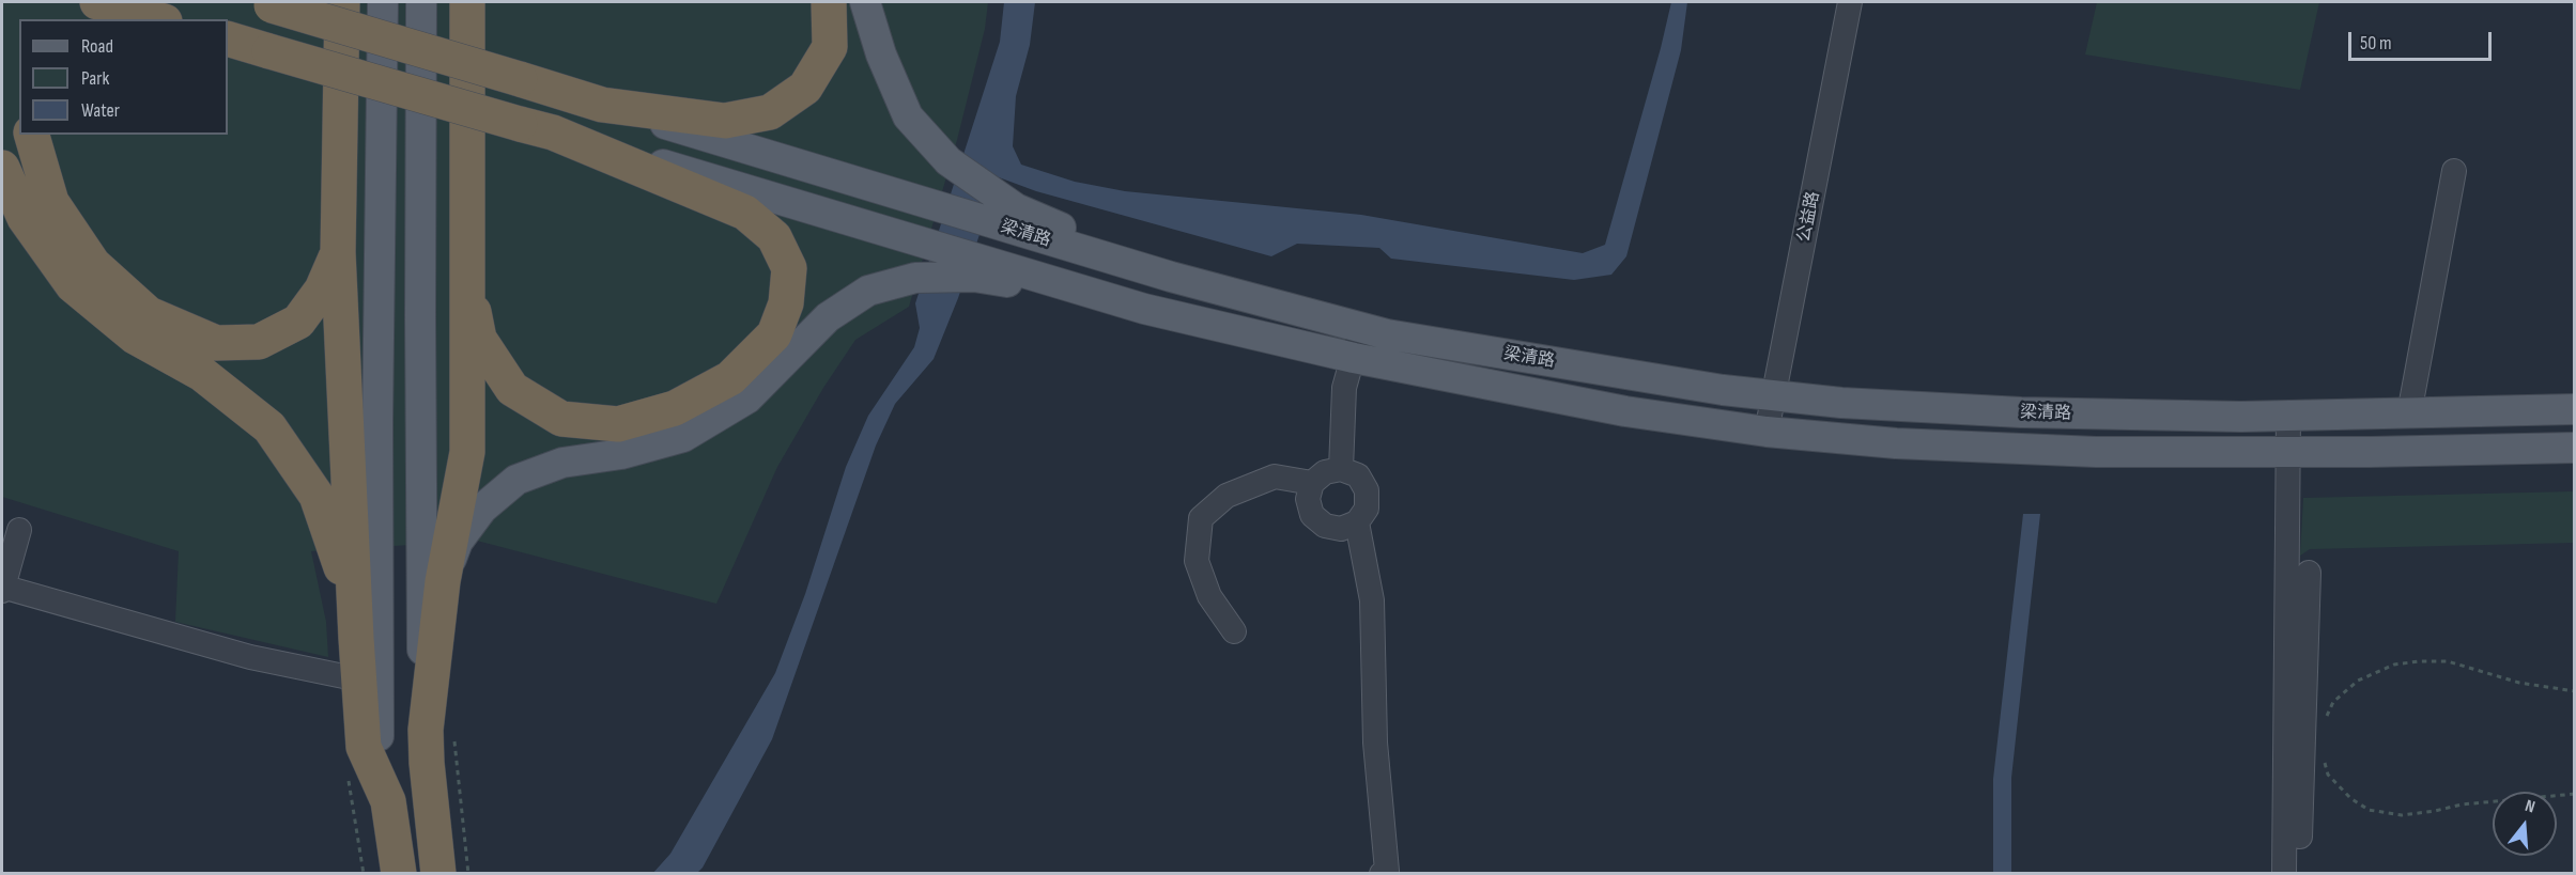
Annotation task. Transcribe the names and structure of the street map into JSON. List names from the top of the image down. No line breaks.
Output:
{"streets":{"highway":["梁清路"],"street":["公益路"]},"crossings":[["公益路","梁清路"]],"legend":["Road","Park","Water"],"scale_bar":"50 m","north":"top"}
